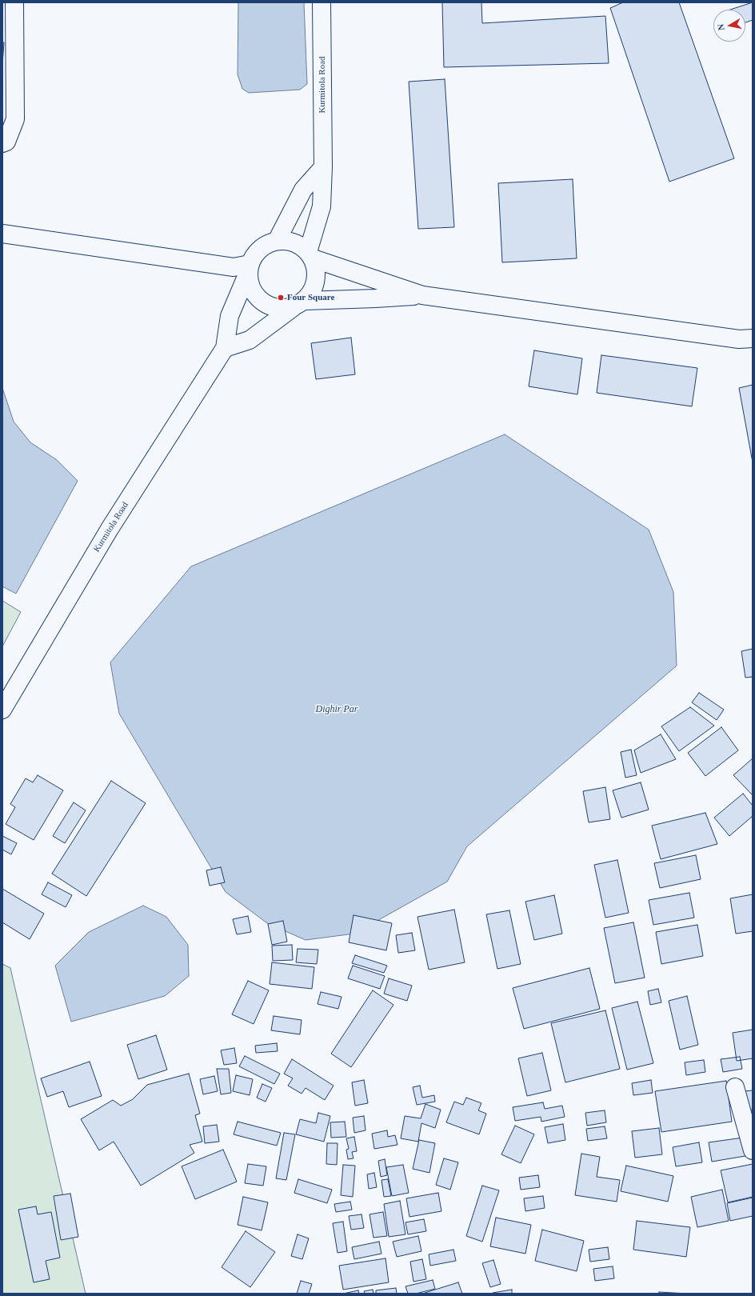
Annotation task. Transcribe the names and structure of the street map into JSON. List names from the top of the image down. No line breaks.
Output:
{"streets":{"street":["Kurmitola Road"]},"water":["Dighir Par"],"places":["Four Square"],"north":"left"}
